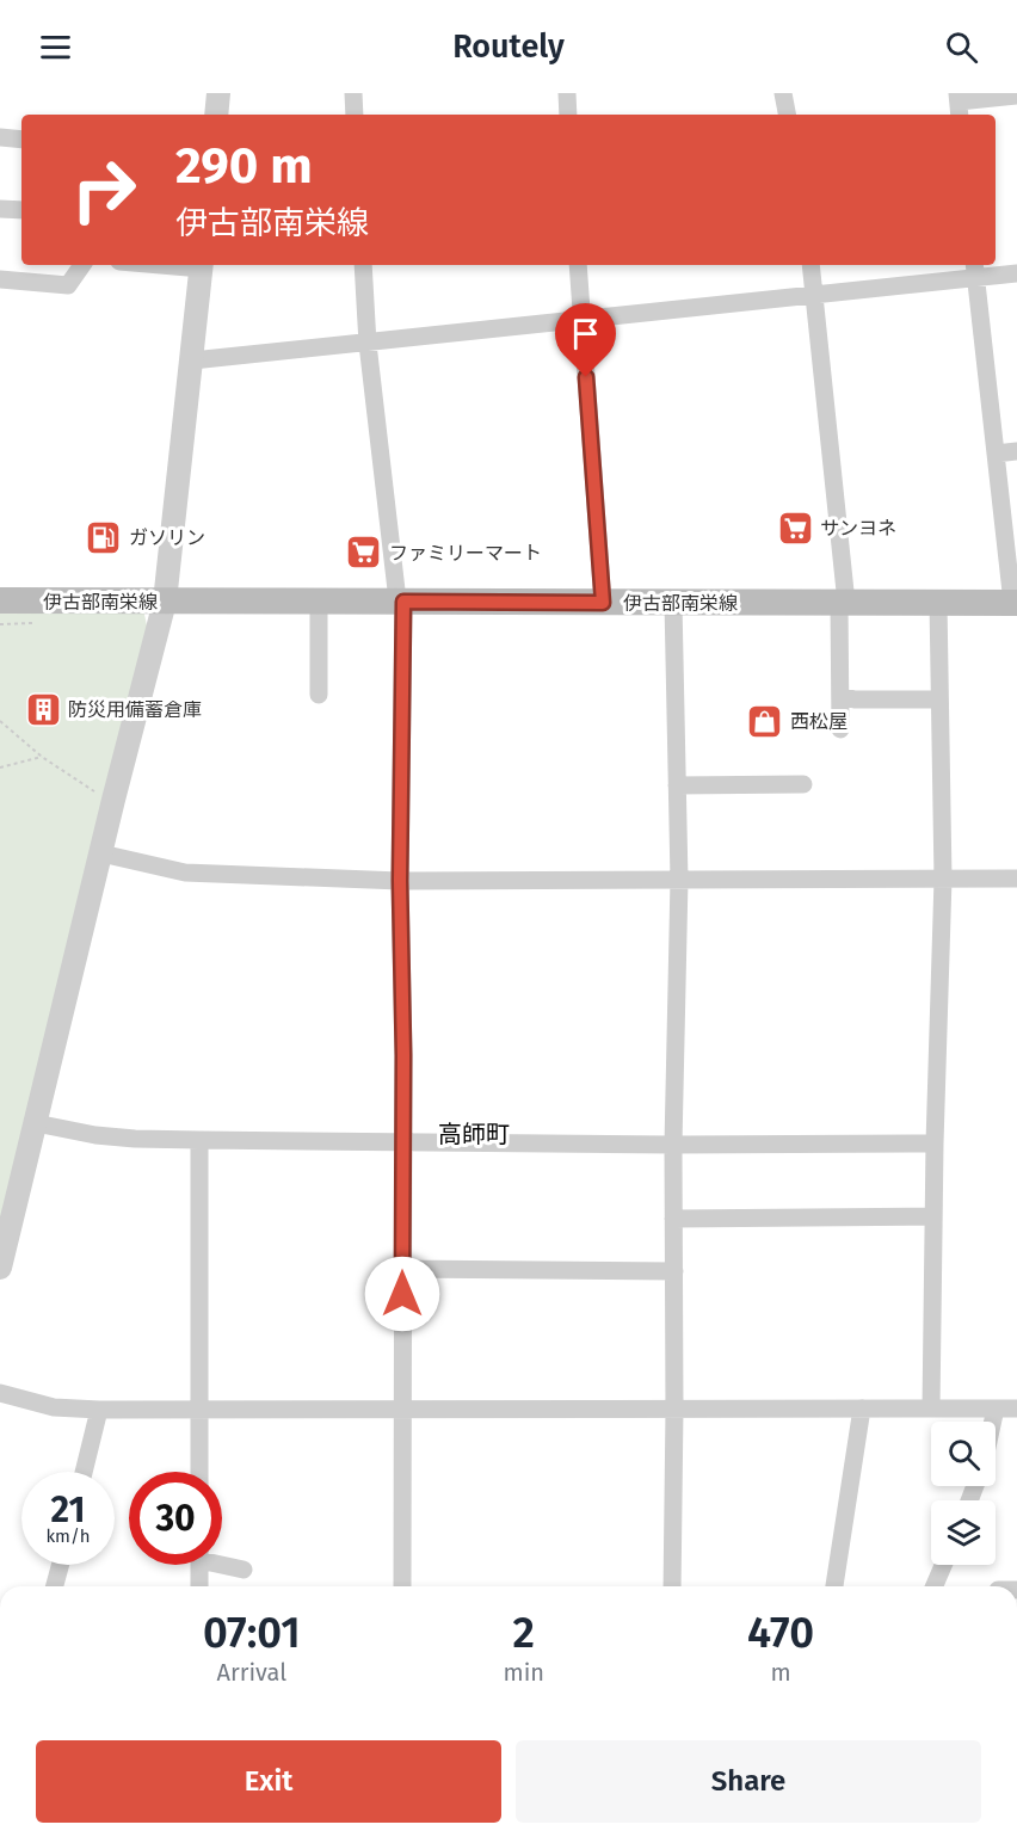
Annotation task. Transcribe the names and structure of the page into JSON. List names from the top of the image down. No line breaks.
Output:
{"streets":{"main road":["伊古部南栄線"]},"districts":["高師町"],"places":{"supermarket":["サンヨネ","ファミリーマート"],"fuel station":["ガソリン"],"building":["防災用備蓄倉庫"],"shop":["西松屋"]},"page":{"header":"Routely","turn":["290 m","伊古部南栄線"],"speed":"21 km/h","limit":"30","eta":["07:01","Arrival","2","min","470","m"],"buttons":["Exit","Share"]}}
